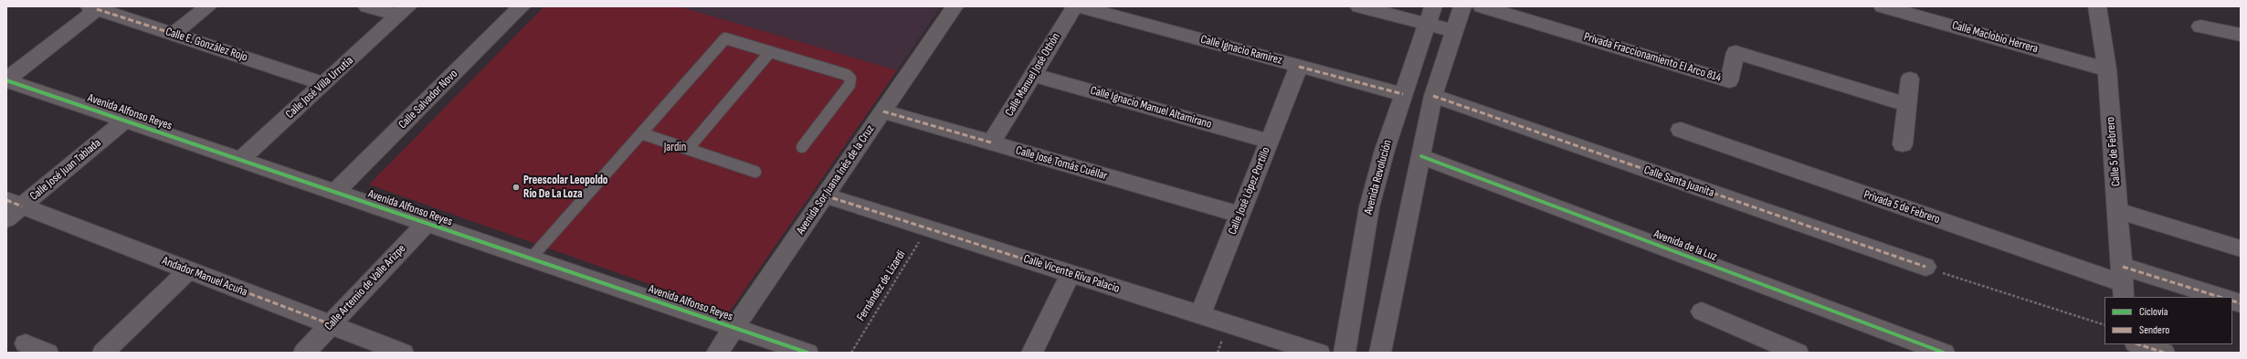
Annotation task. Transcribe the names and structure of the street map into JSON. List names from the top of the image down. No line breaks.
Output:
{"streets":{"street":["Calle Maclobio Herrera","Calle E. González Rojo","Calle Ignacio Ramírez","Privada Fraccionamiento El Arco 814","Calle Manuel José Othón","Calle José Villa Urrutia","Calle Salvador Novo","Calle Ignacio Manuel Altamirano","Avenida Alfonso Reyes","Calle 5 de Febrero","Calle José Tomás Cuéllar","Calle José Juan Tablada","Avenida Revolución","Avenida Sor Juana Inés de la Cruz","Calle Santa Juanita","Calle José López Portillo","Privada 5 de Febrero","Avenida de la Luz","Calle Vicente Riva Palacio","Andador Manuel Acuña","Calle Artemio de Valle Arizpe"],"path":["Fernández de Lizardi"]},"crossings":[["Calle Maclobio Herrera","Calle 5 de Febrero"],["Calle E. González Rojo","Calle José Villa Urrutia"],["Calle Ignacio Ramírez","Avenida Revolución"],["Calle Ignacio Ramírez","Calle José López Portillo"],["Calle Manuel José Othón","Calle Ignacio Manuel Altamirano"],["Calle Manuel José Othón","Calle José Tomás Cuéllar"],["Calle José Villa Urrutia","Avenida Alfonso Reyes"],["Calle Salvador Novo","Avenida Alfonso Reyes"],["Calle Ignacio Manuel Altamirano","Calle José López Portillo"],["Avenida Alfonso Reyes","Calle José Juan Tablada"],["Avenida Alfonso Reyes","Avenida Sor Juana Inés de la Cruz"],["Avenida Alfonso Reyes","Calle Artemio de Valle Arizpe"],["Calle 5 de Febrero","Privada 5 de Febrero"],["Calle José Tomás Cuéllar","Avenida Sor Juana Inés de la Cruz"],["Calle José Tomás Cuéllar","Calle José López Portillo"],["Calle José Juan Tablada","Andador Manuel Acuña"],["Avenida Sor Juana Inés de la Cruz","Calle Vicente Riva Palacio"],["Calle José López Portillo","Calle Vicente Riva Palacio"],["Calle Vicente Riva Palacio","Fernández de Lizardi"],["Andador Manuel Acuña","Calle Artemio de Valle Arizpe"]],"parks":["Jardin"],"places":["Preescolar Leopoldo Río De La Loza"],"legend":["Ciclovía","Sendero"]}
